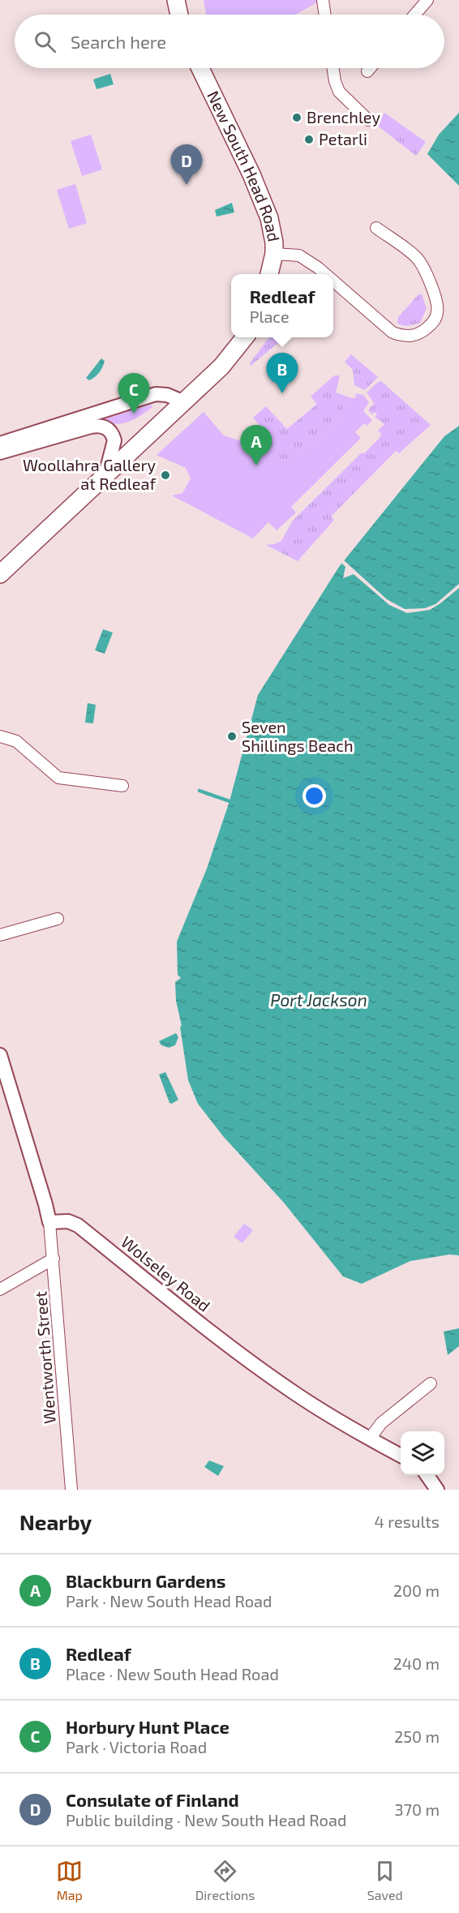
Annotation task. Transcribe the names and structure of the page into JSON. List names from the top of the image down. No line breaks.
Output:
{"streets":{"main road":["New South Head Road"],"street":["Wolseley Road","Wentworth Street"]},"crossings":[["Wolseley Road","Wentworth Street"]],"water":["Port Jackson"],"places":["Brenchley","Petarli","Woollahra Gallery at Redleaf","Seven Shillings Beach"],"page":{"search":"Search here","pins":["D","B","C","A"],"popup":["Redleaf","Place"],"heading":["Nearby","4 results"],"list":[{"mark":"A","name":"Blackburn Gardens","note":"Park · New South Head Road","value":"200 m"},{"mark":"B","name":"Redleaf","note":"Place · New South Head Road","value":"240 m"},{"mark":"C","name":"Horbury Hunt Place","note":"Park · Victoria Road","value":"250 m"},{"mark":"D","name":"Consulate of Finland","note":"Public building · New South Head Road","value":"370 m"}],"nav":["Map","Directions","Saved"]}}
